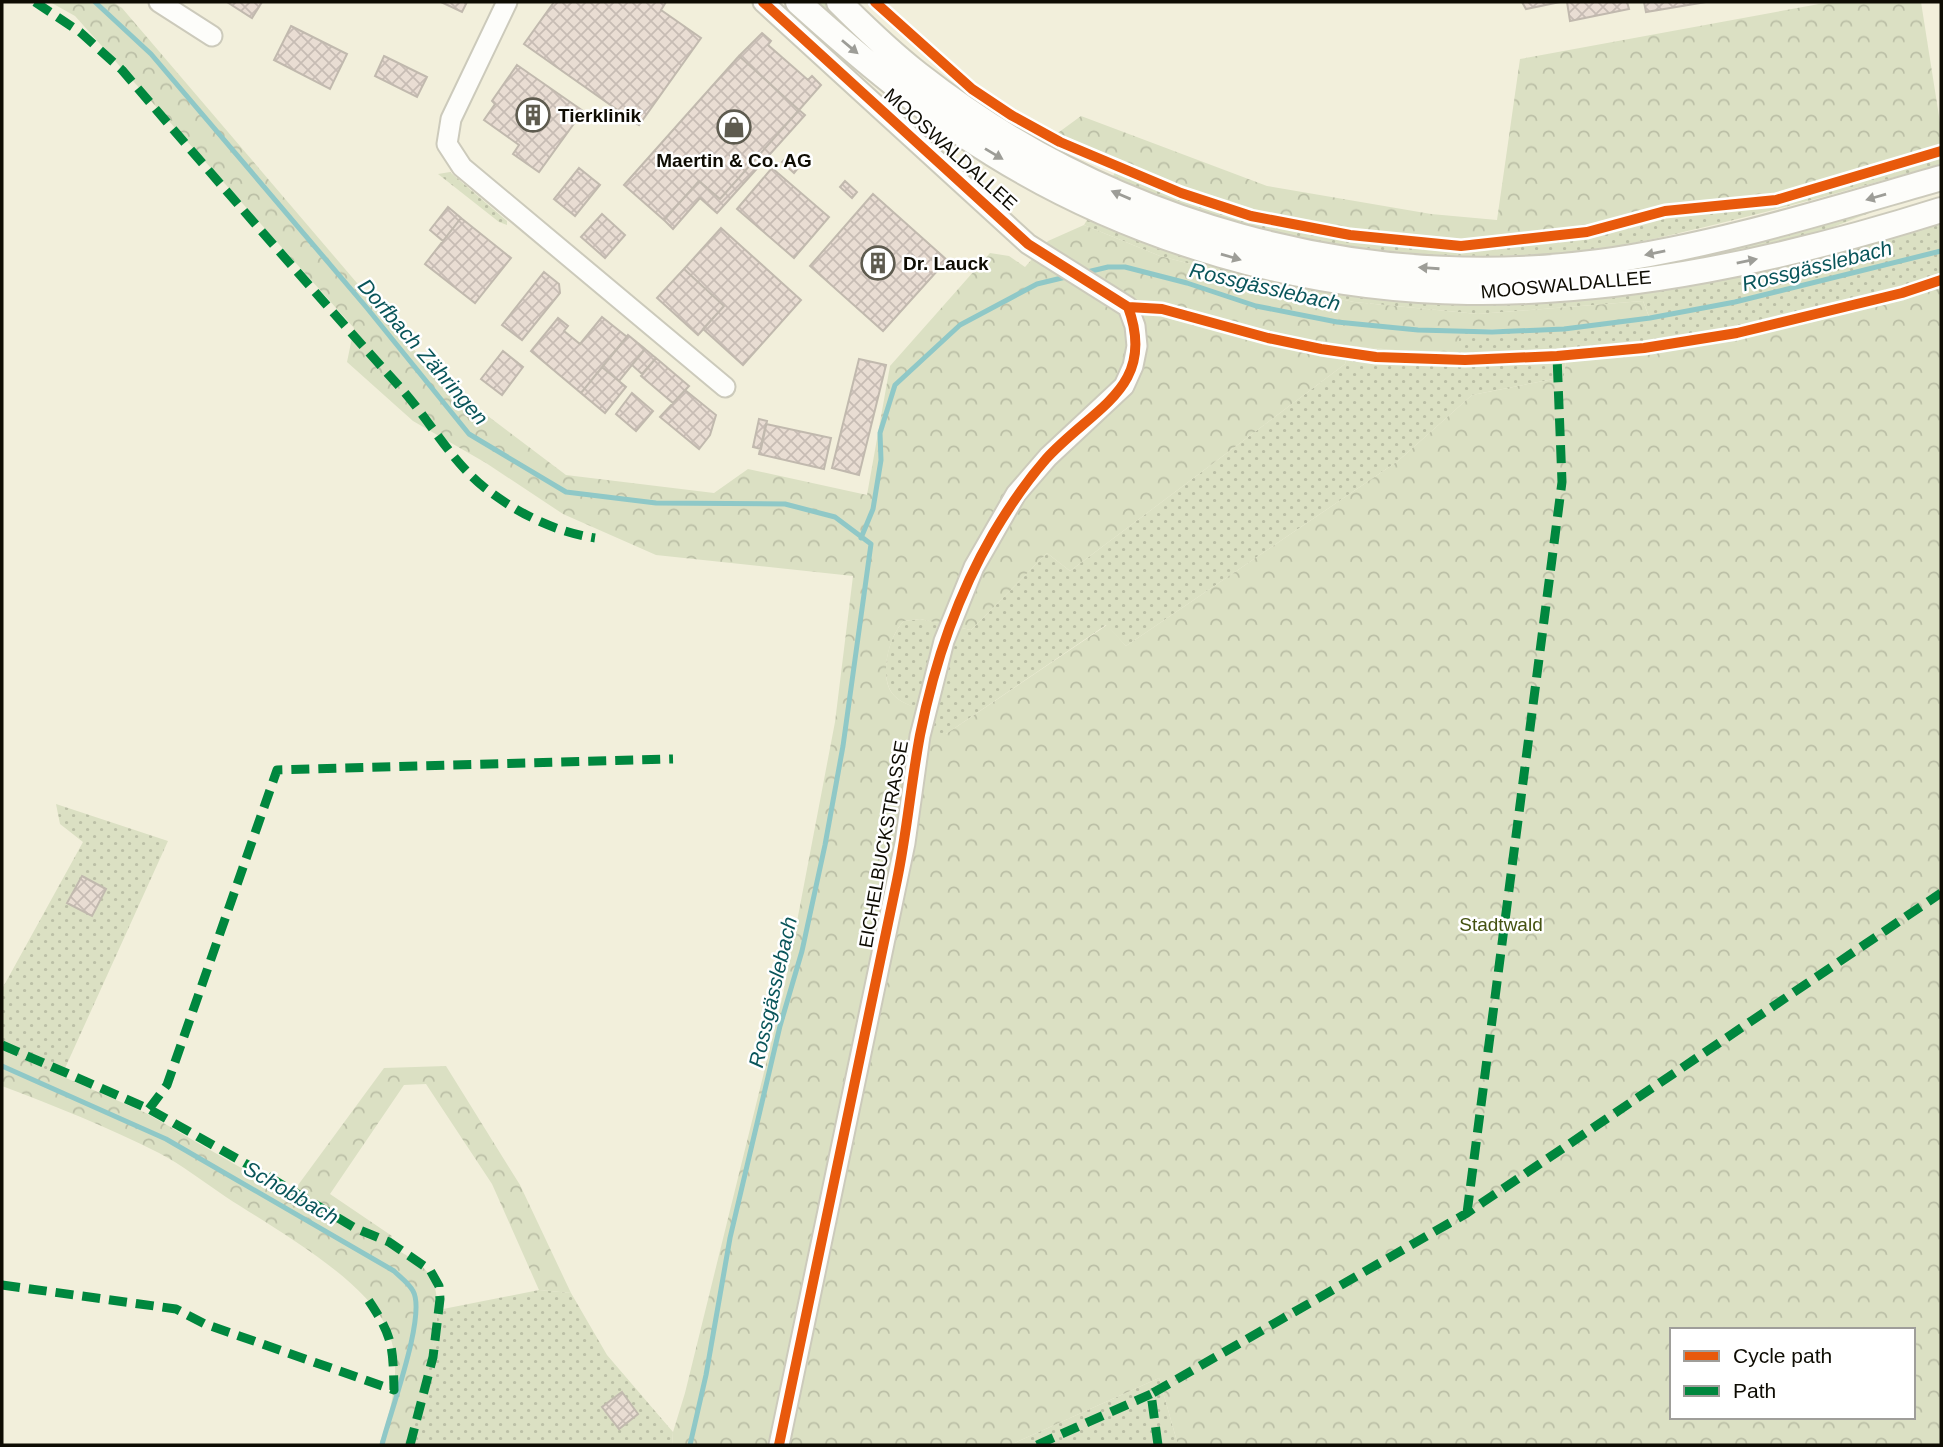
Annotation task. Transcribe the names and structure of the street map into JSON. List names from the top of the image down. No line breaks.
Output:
{"streets":{"main road":["MOOSWALDALLEE"],"street":["EICHELBUCKSTRASSE"]},"crossings":[["MOOSWALDALLEE","EICHELBUCKSTRASSE"]],"water":["Rossgässlebach","Dorfbach Zähringen","Schobbach"],"parks":["Stadtwald"],"places":{"building":["Tierklinik","Dr. Lauck"],"shop":["Maertin & Co. AG"]},"legend":["Cycle path","Path"]}
